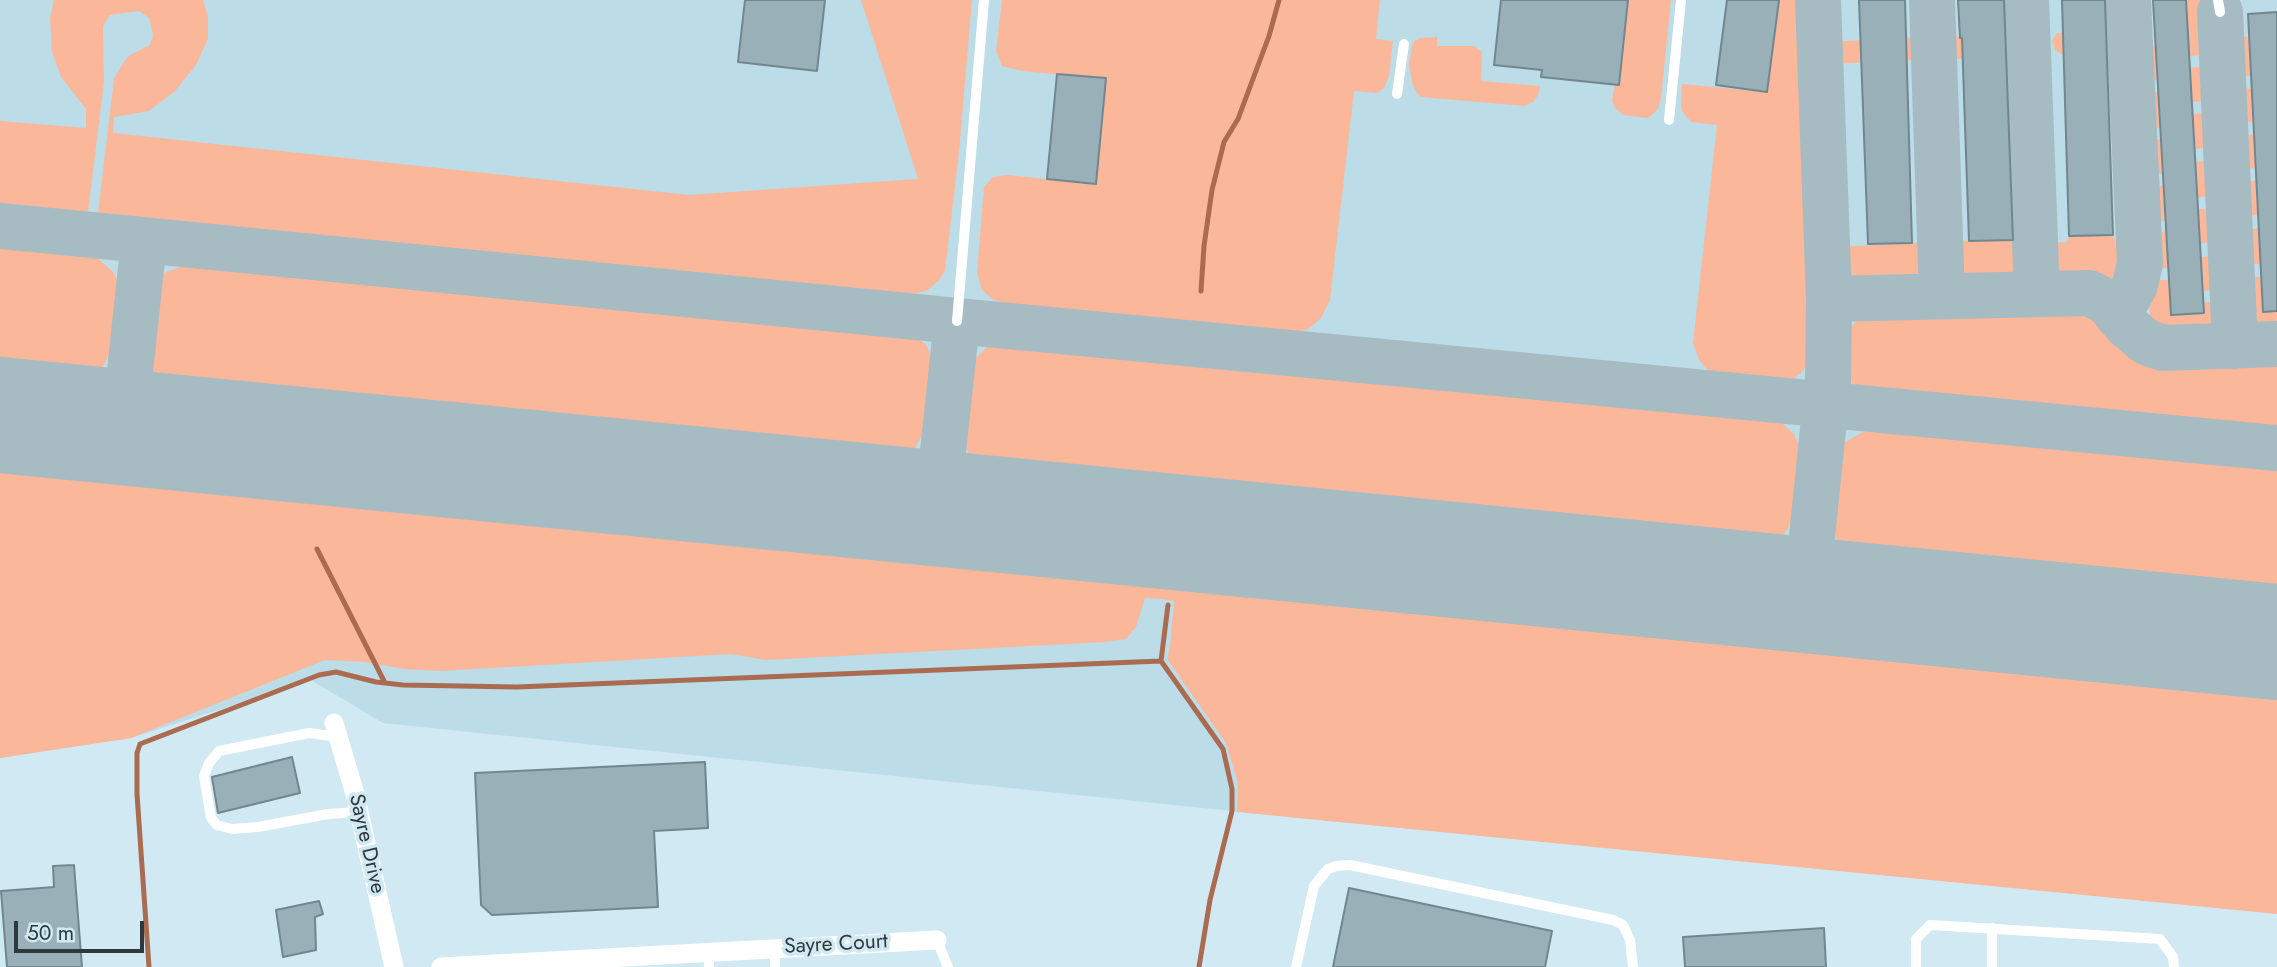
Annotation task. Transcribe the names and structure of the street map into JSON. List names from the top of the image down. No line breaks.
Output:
{"streets":{"street":["Sayre Drive","Sayre Court"]},"scale_bar":"50 m"}
